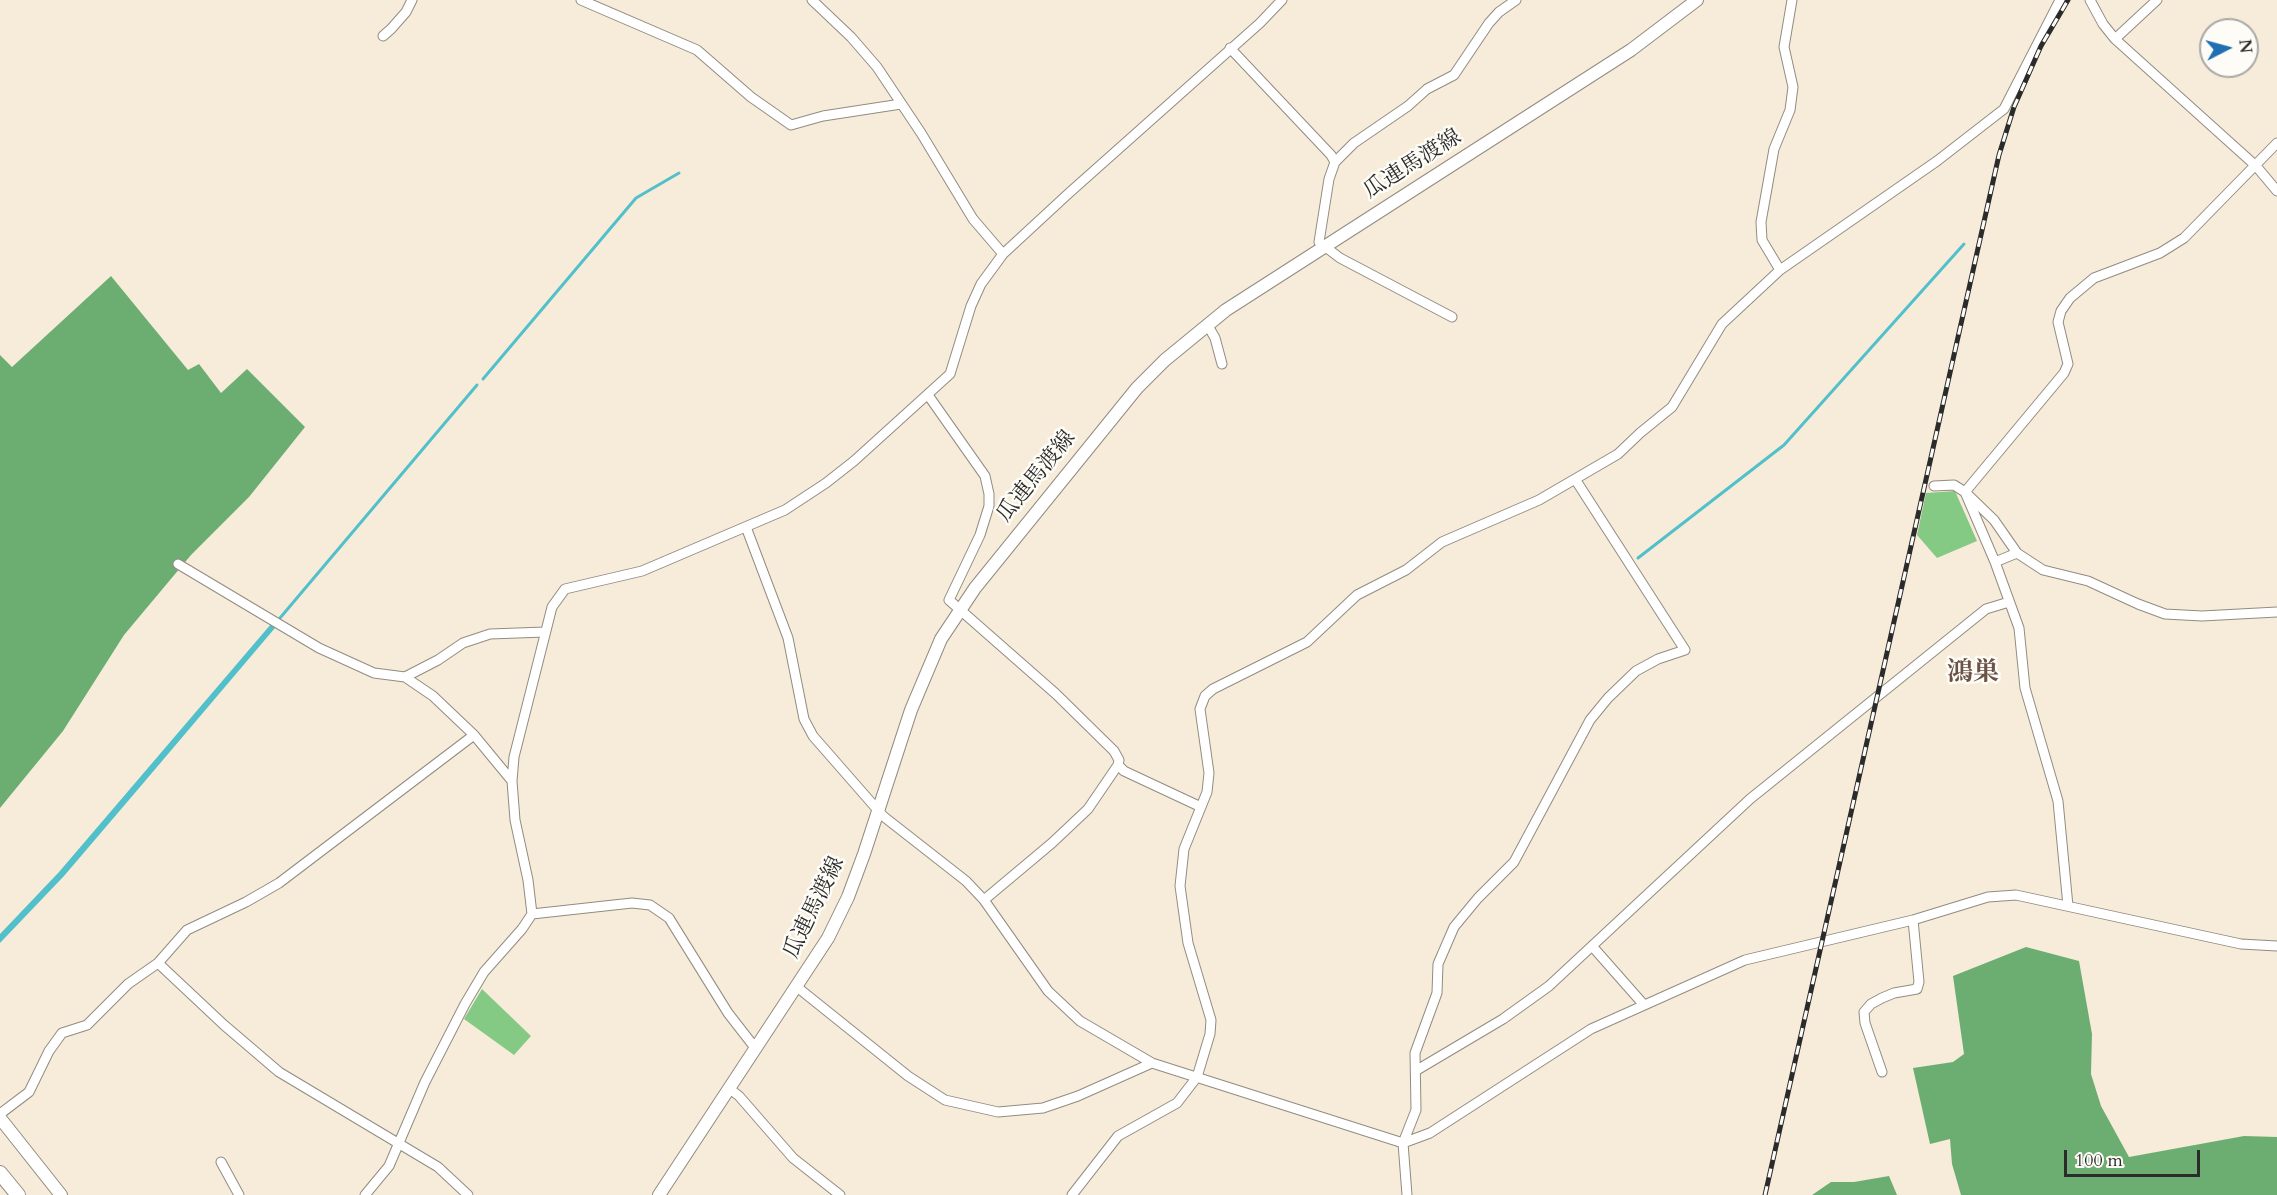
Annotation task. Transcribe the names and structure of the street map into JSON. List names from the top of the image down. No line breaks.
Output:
{"streets":{"main road":["瓜連馬渡線"]},"districts":["鴻巣"],"scale_bar":"100 m","north":"right"}
